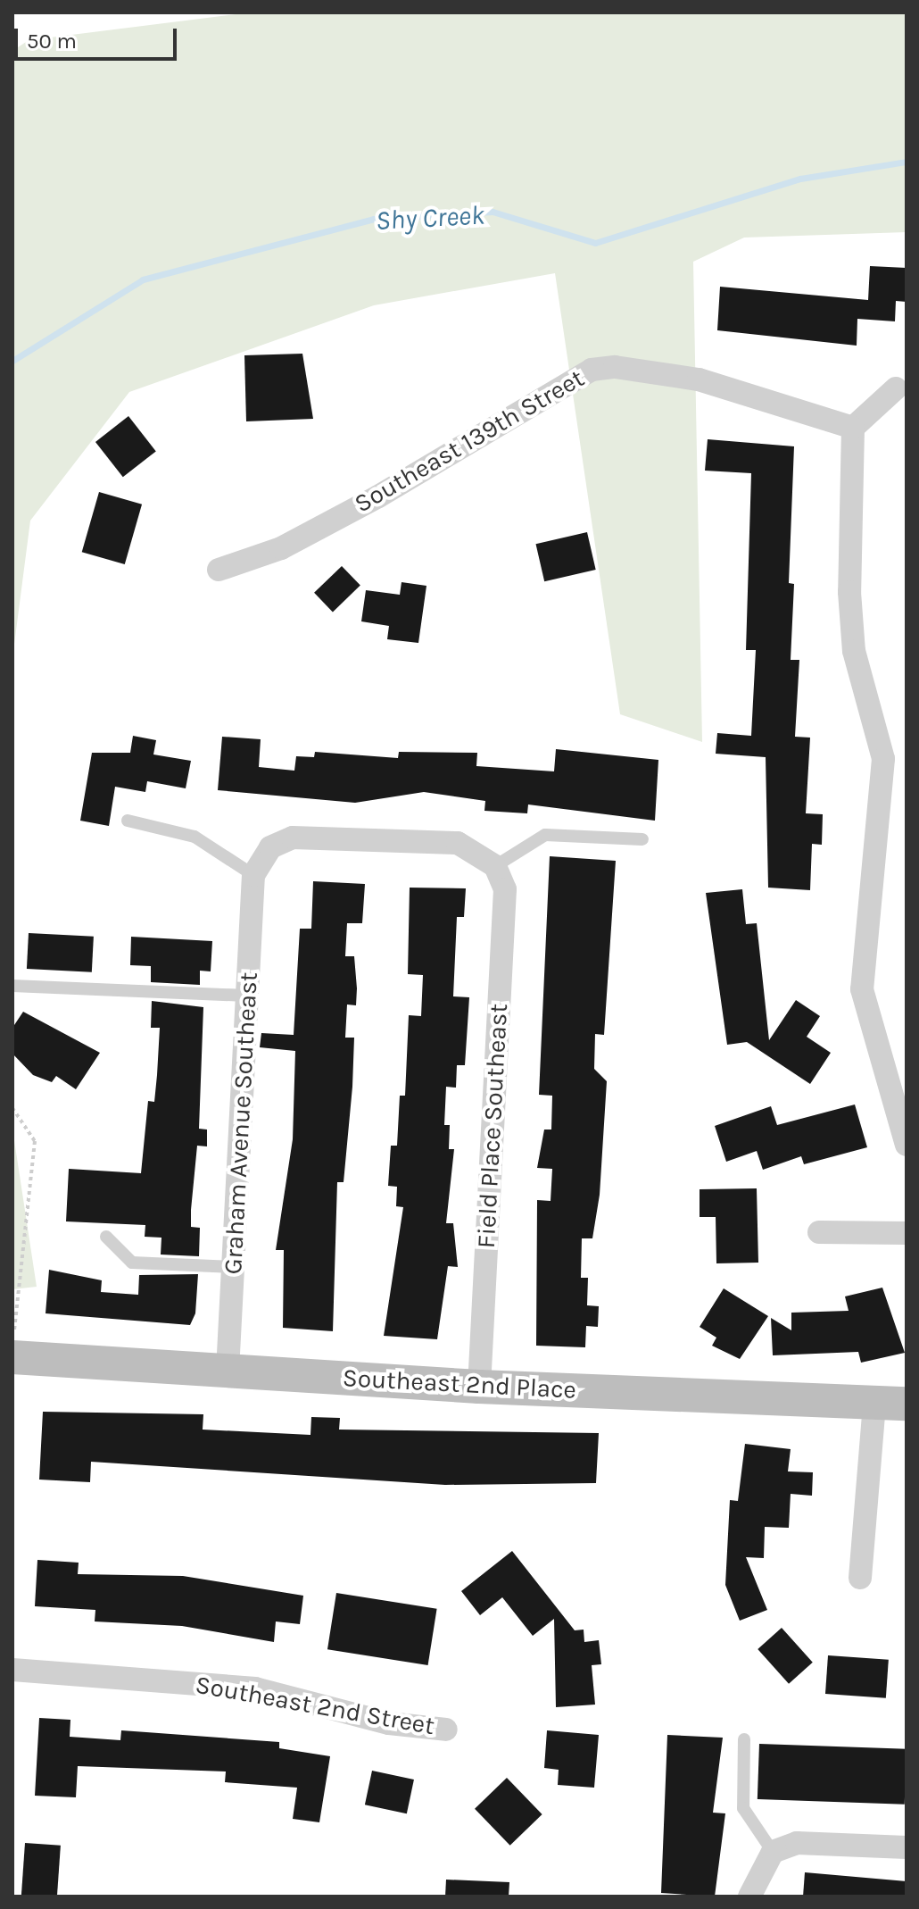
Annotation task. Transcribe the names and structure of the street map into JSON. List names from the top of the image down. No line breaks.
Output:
{"streets":{"street":["Southeast 139th Street","Graham Avenue Southeast","Field Place Southeast","Southeast 2nd Place","Southeast 2nd Street"]},"crossings":[["Graham Avenue Southeast","Southeast 2nd Place"],["Field Place Southeast","Southeast 2nd Place"]],"water":["Shy Creek"],"scale_bar":"50 m"}
